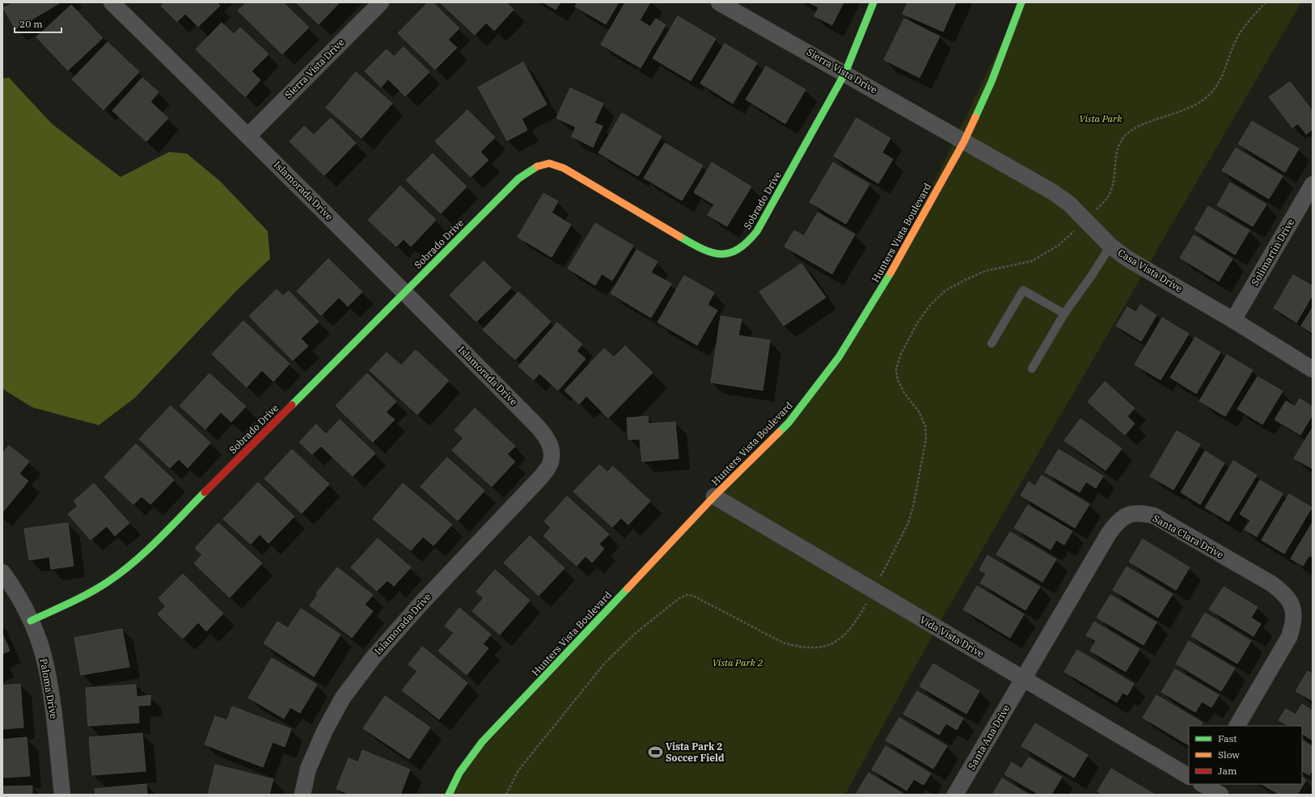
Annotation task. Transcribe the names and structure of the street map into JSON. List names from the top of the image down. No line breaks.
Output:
{"streets":{"street":["Sierra Vista Drive","Islamorada Drive","Sobrado Drive","Hunters Vista Boulevard","Solimartin Drive","Casa Vista Drive","Santa Clara Drive","Vida Vista Drive","Paloma Drive","Santa Ana Drive"]},"crossings":[["Sierra Vista Drive","Islamorada Drive"],["Sierra Vista Drive","Sobrado Drive"],["Sierra Vista Drive","Hunters Vista Boulevard"],["Sierra Vista Drive","Casa Vista Drive"],["Islamorada Drive","Sobrado Drive"],["Sobrado Drive","Paloma Drive"],["Hunters Vista Boulevard","Casa Vista Drive"],["Hunters Vista Boulevard","Vida Vista Drive"],["Solimartin Drive","Casa Vista Drive"],["Santa Clara Drive","Vida Vista Drive"],["Santa Clara Drive","Santa Ana Drive"],["Vida Vista Drive","Santa Ana Drive"]],"parks":["Vista Park","Vista Park 2"],"places":{"sports":["Vista Park 2 Soccer Field"]},"legend":["Fast","Slow","Jam"],"scale_bar":"20 m"}
